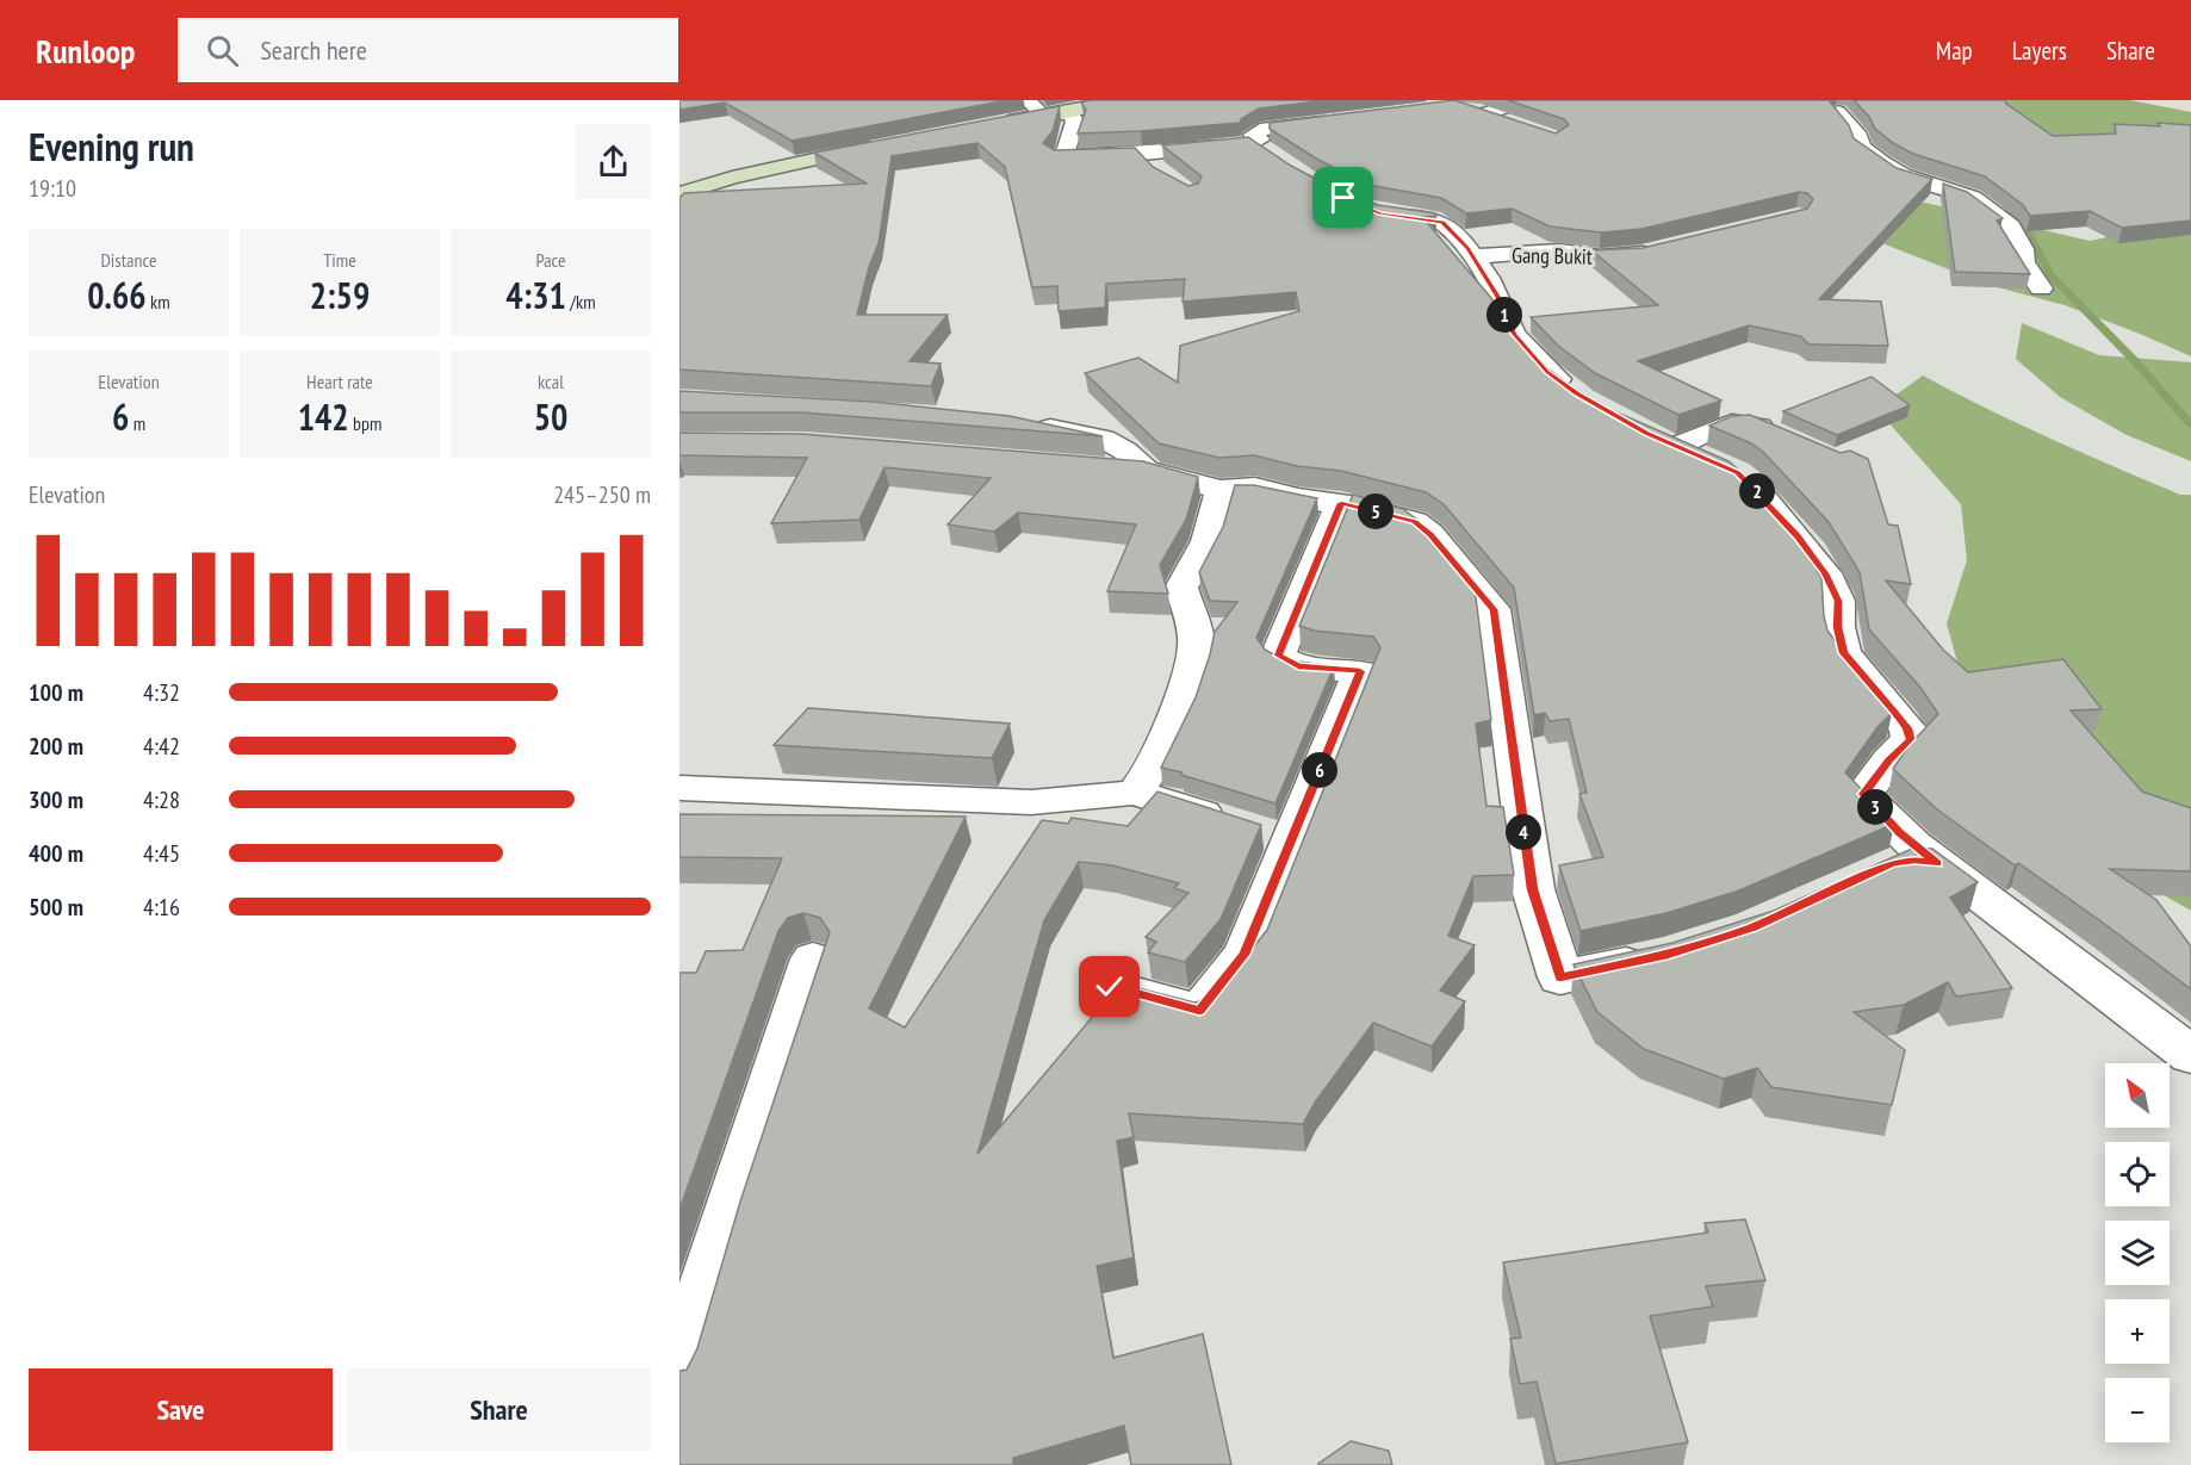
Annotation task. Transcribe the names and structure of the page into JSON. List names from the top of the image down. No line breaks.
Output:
{"streets":{"street":["Gang Bukit"]},"north":"top left","page":{"header":"Runloop","search":"Search here","nav":["Map","Layers","Share"],"heading":["Evening run","19:10"],"stats":[["Distance","0.66 km"],["Time","2:59"],["Pace","4:31 /km"],["Elevation","6 m"],["Heart rate","142 bpm"],["kcal","50"]],"pins":["1","2","5","6","3","4"],"chart":["Elevation","245–250 m"],"list":[{"name":"100 m","note":"4:32"},{"name":"200 m","note":"4:42"},{"name":"300 m","note":"4:28"},{"name":"400 m","note":"4:45"},{"name":"500 m","note":"4:16"}],"map_buttons":["+","−"],"buttons":["Save","Share"]}}
